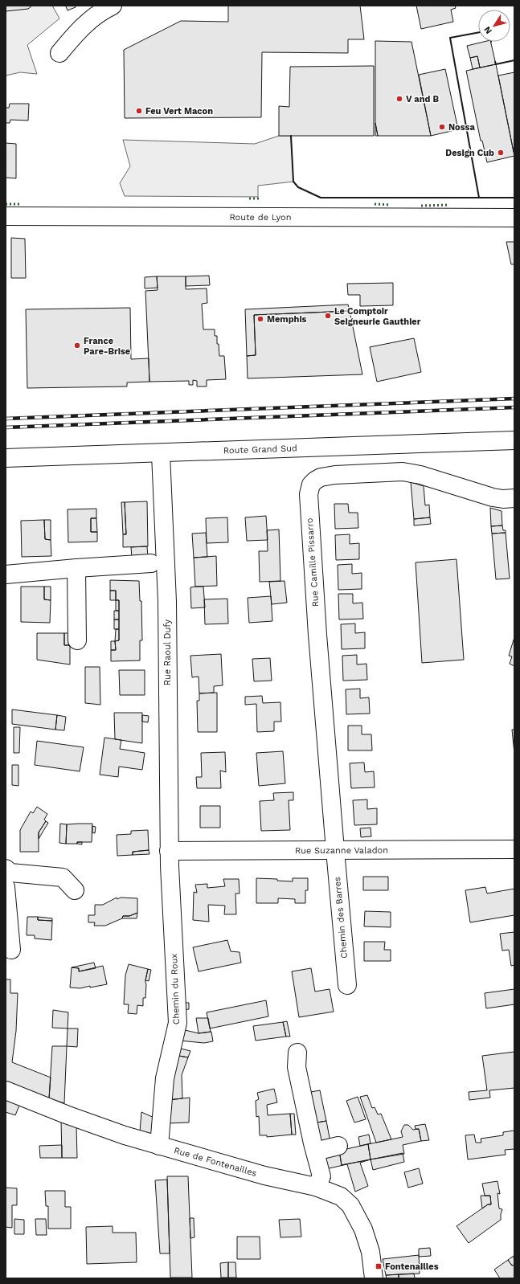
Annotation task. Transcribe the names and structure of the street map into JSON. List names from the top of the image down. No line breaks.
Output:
{"streets":{"street":["Route de Lyon","Route Grand Sud","Rue Camille Pissarro","Rue Raoul Dufy","Rue Suzanne Valadon","Chemin des Barres","Chemin du Roux","Rue de Fontenailles"]},"crossings":[["Route Grand Sud","Rue Raoul Dufy"],["Rue Camille Pissarro","Rue Suzanne Valadon"],["Rue Camille Pissarro","Chemin des Barres"],["Rue Raoul Dufy","Rue Suzanne Valadon"],["Rue Raoul Dufy","Chemin du Roux"],["Rue Suzanne Valadon","Chemin des Barres"],["Rue Suzanne Valadon","Chemin du Roux"],["Chemin du Roux","Rue de Fontenailles"]],"places":{"other":["V and B","Feu Vert Macon","Nossa","Design Cub","Le Comptoir Seigneurie Gauthier","Memphis","France Pare-Brise"],"transit":["Fontenailles"]},"north":"bottom left"}
